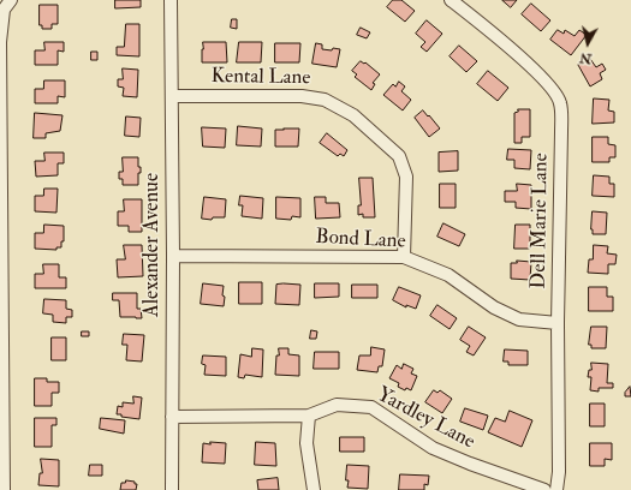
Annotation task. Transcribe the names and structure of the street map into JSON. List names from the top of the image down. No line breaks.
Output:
{"streets":{"street":["Kental Lane","Dell Marie Lane","Bond Lane","Alexander Avenue","Yardley Lane"]},"crossings":[["Kental Lane","Bond Lane"],["Kental Lane","Alexander Avenue"],["Dell Marie Lane","Bond Lane"],["Bond Lane","Alexander Avenue"],["Alexander Avenue","Yardley Lane"]],"north":"bottom"}
